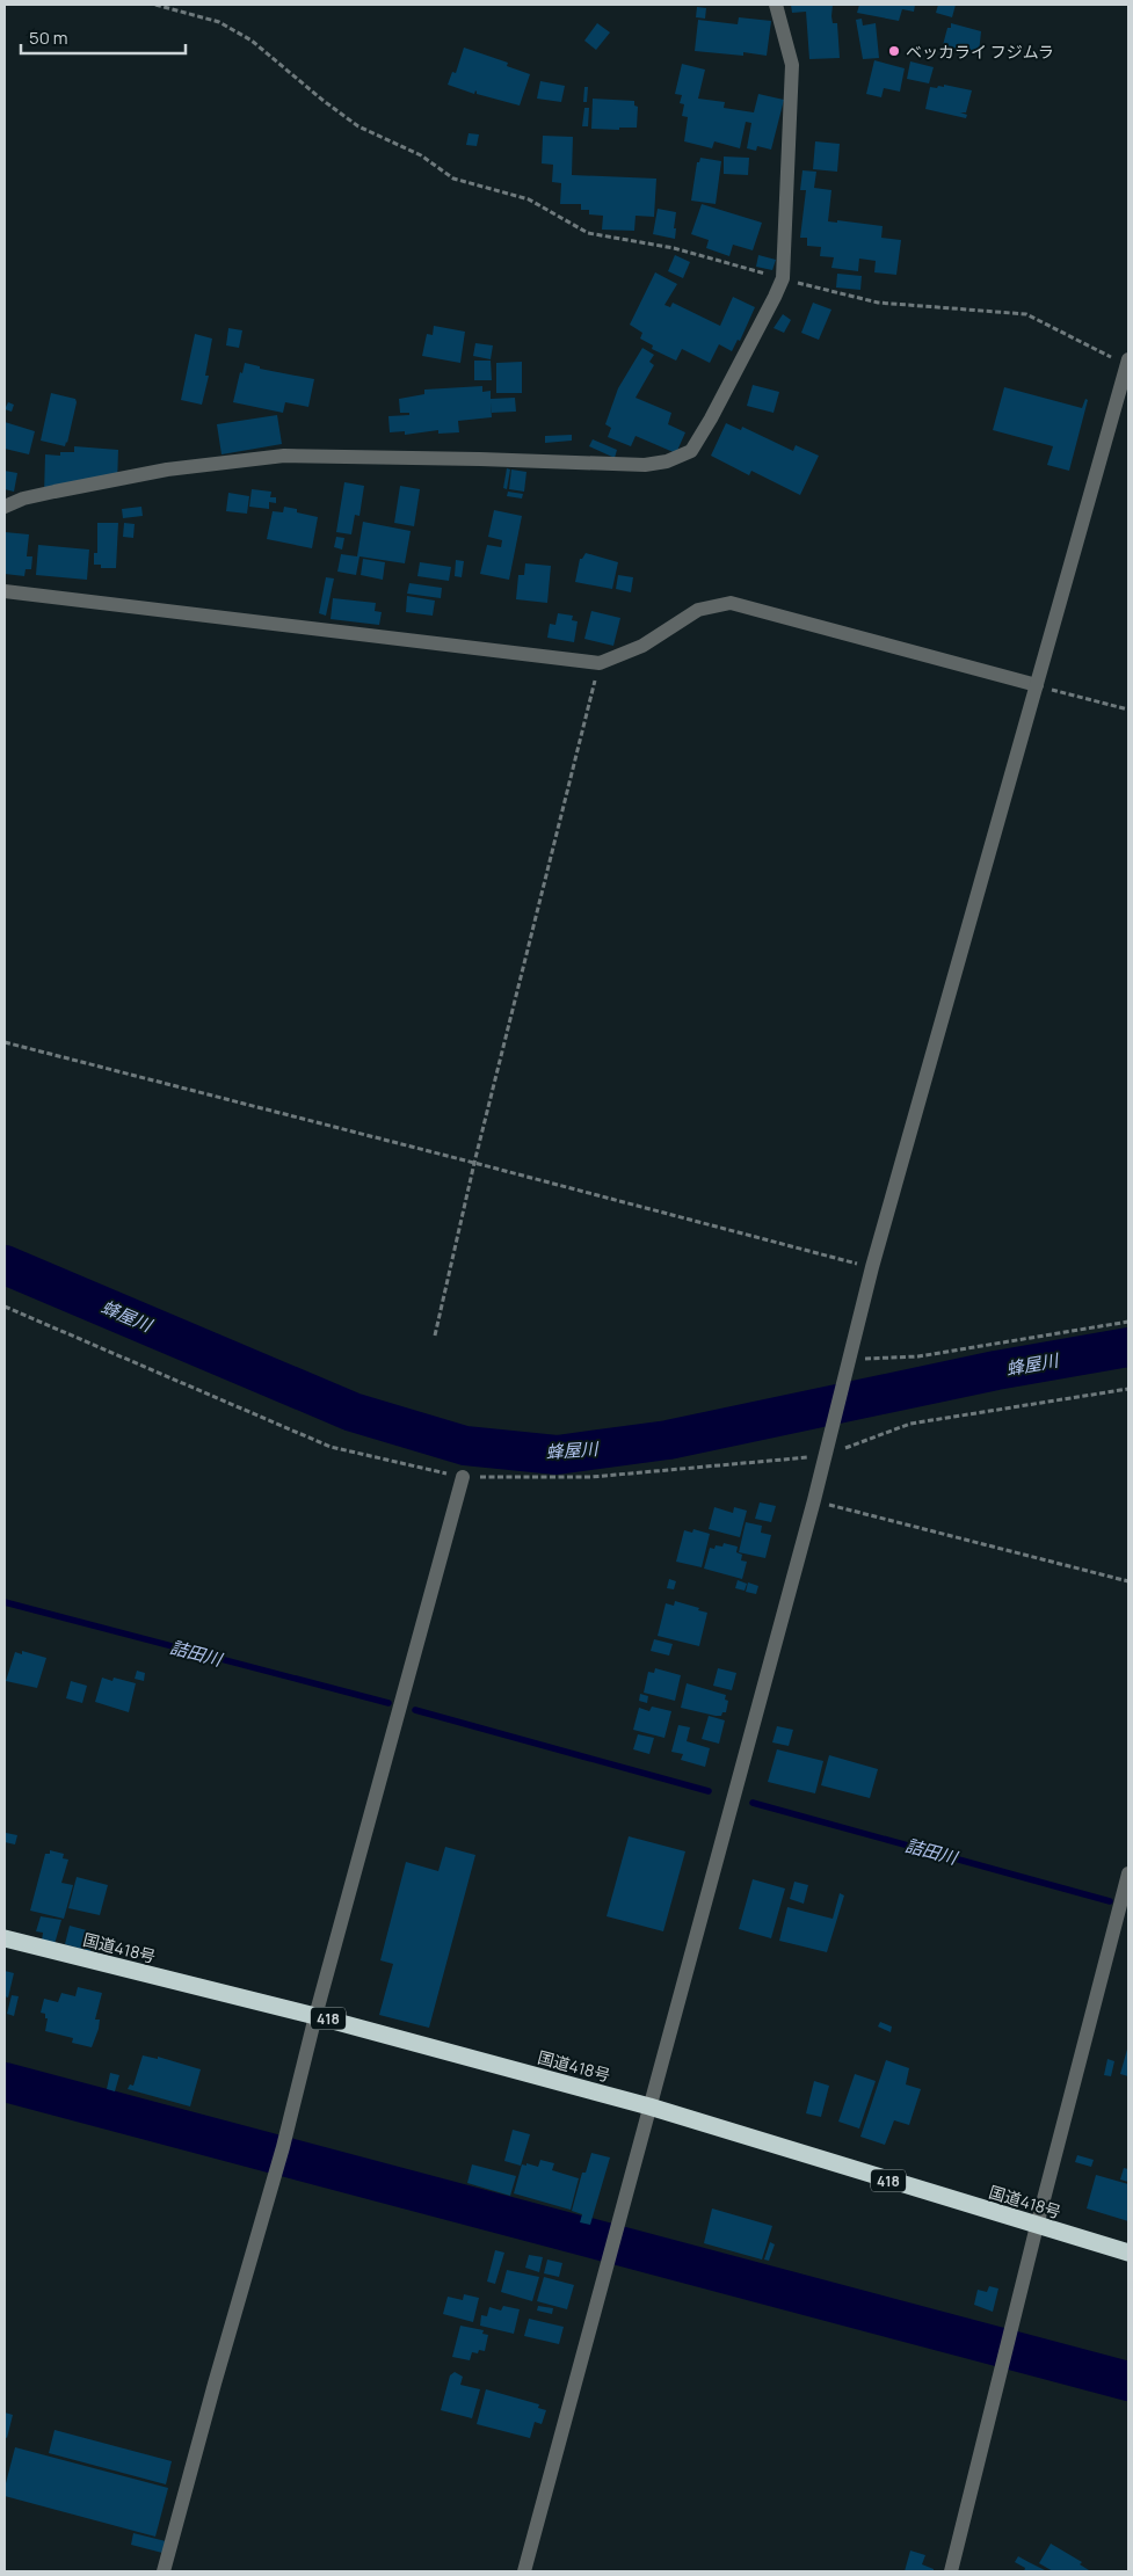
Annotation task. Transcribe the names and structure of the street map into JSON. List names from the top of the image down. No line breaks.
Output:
{"streets":{"highway":["国道418号","418"]},"water":["蜂屋川","詰田川"],"places":["ベッカライ フジムラ"],"scale_bar":"50 m"}
